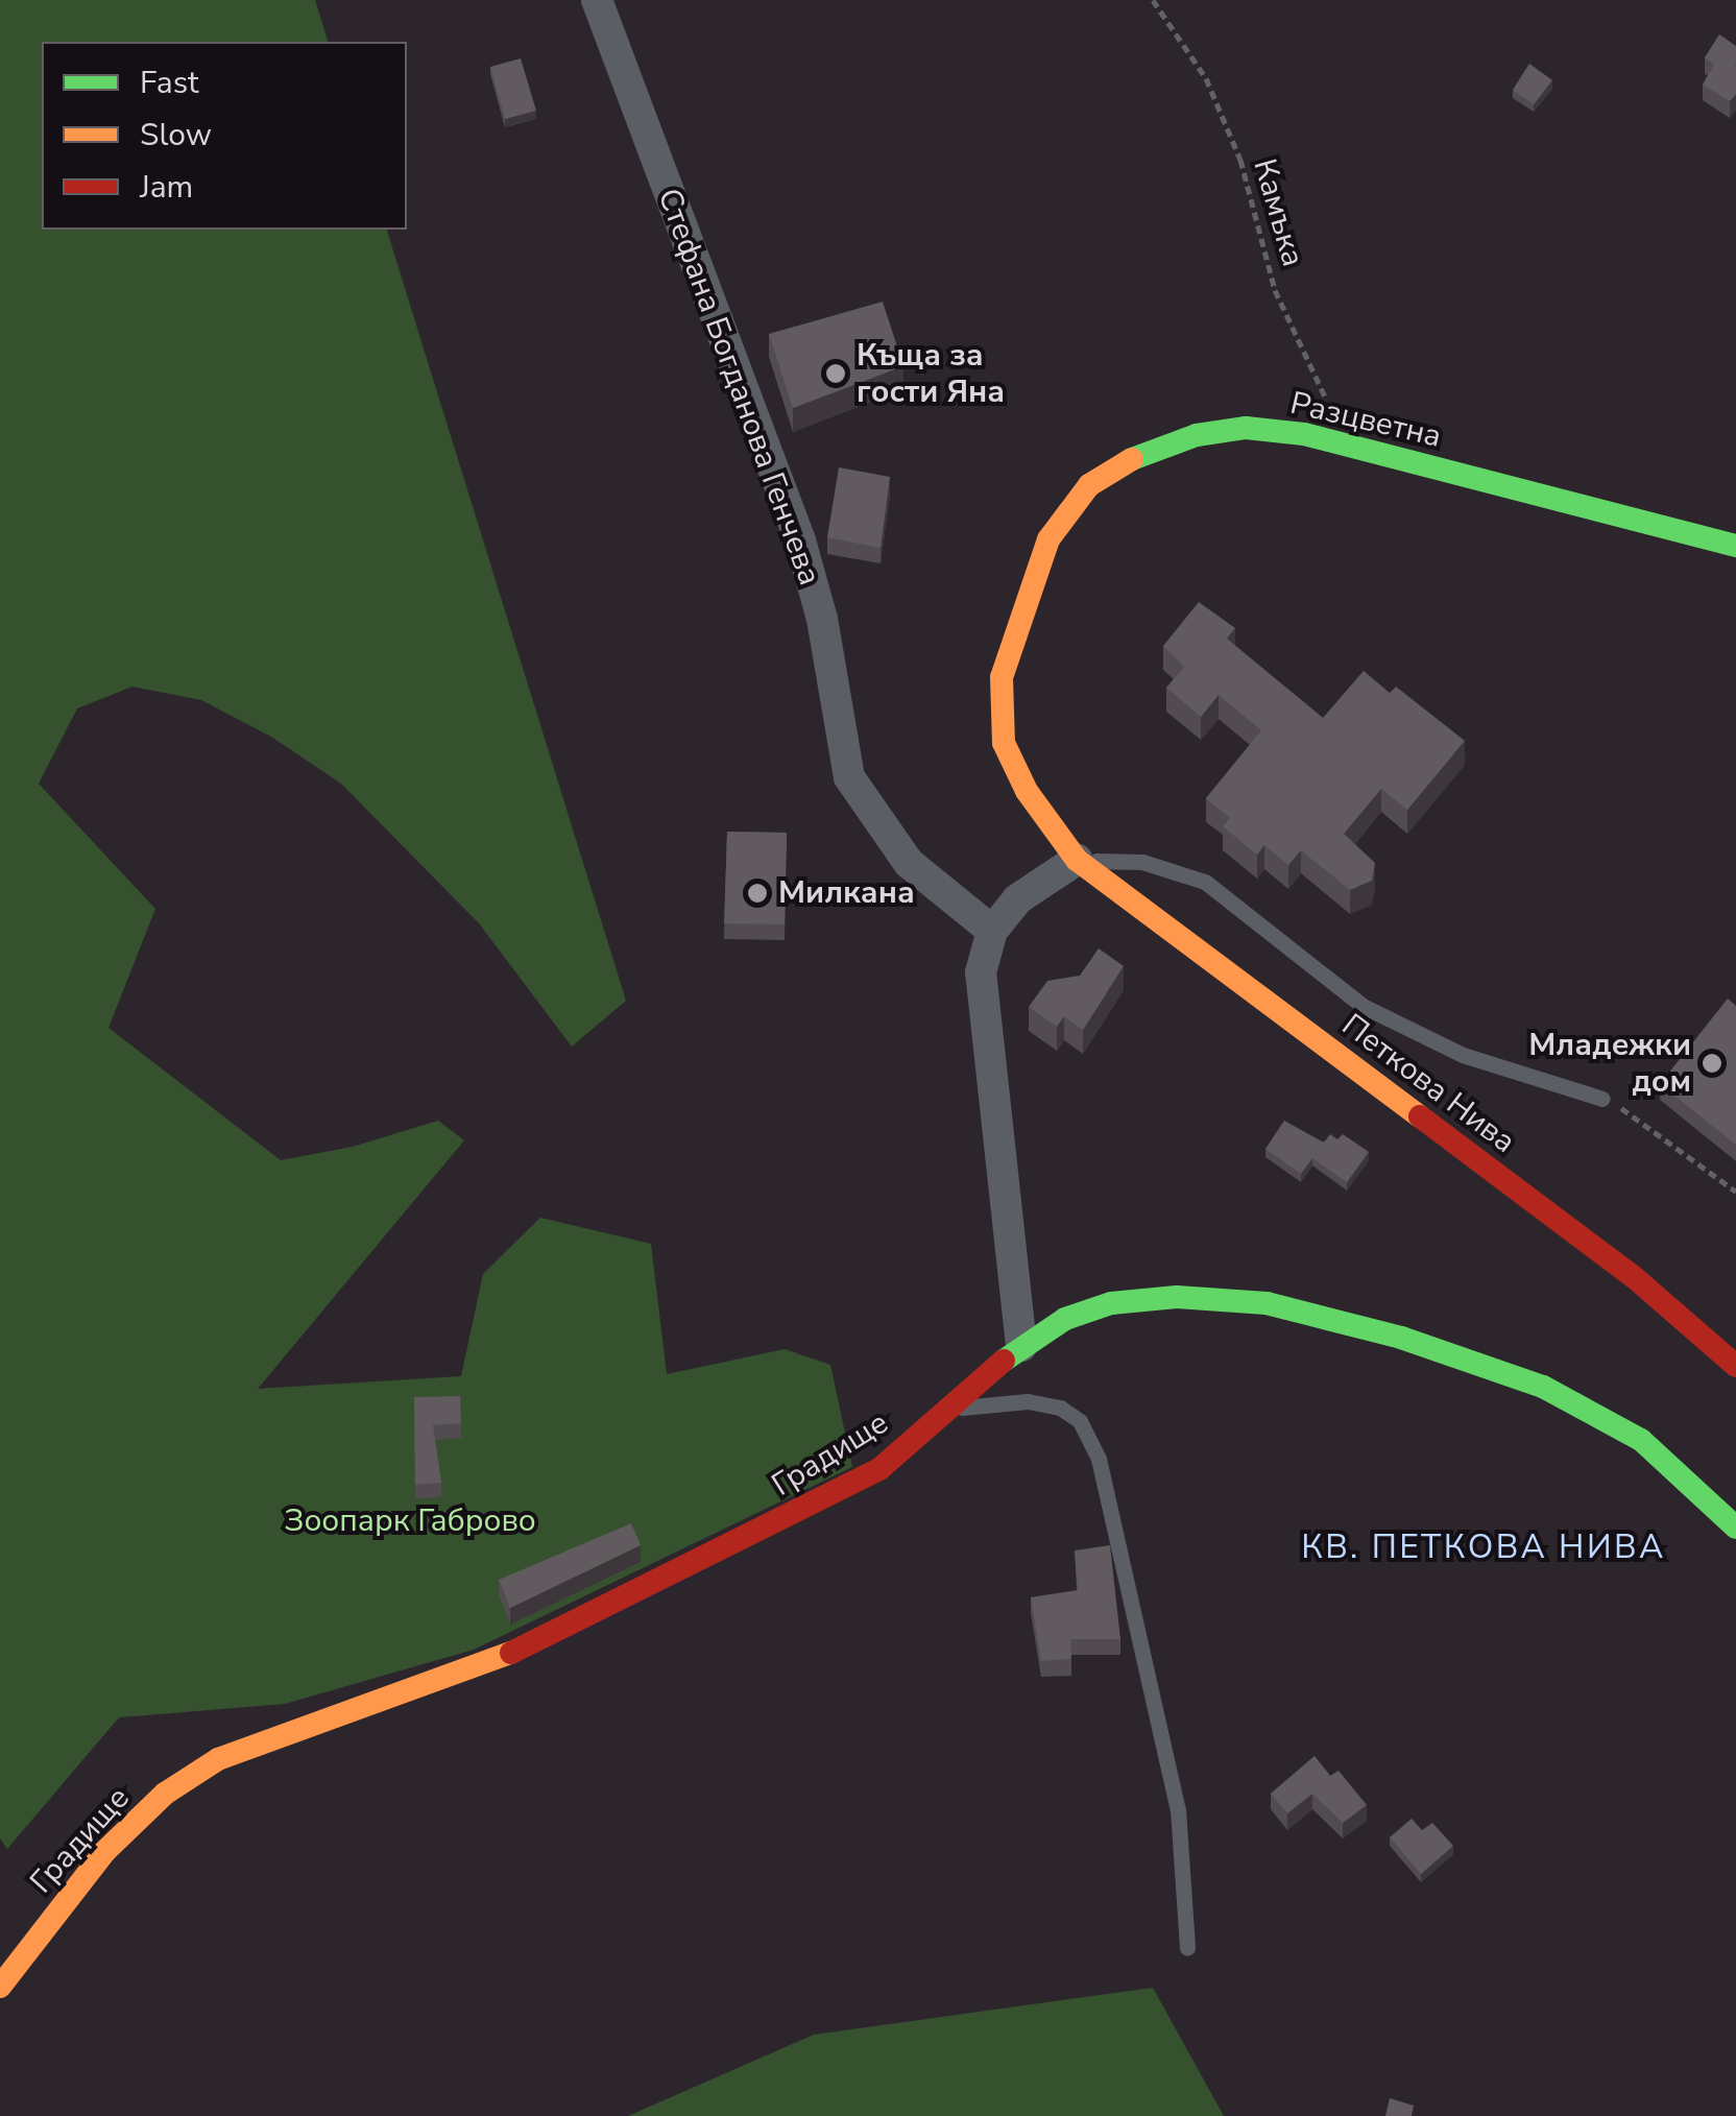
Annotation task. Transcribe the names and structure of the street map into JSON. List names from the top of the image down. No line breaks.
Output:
{"streets":{"street":["Стефана Богданова Генчева","Разцветна","Петкова Нива","Градище"],"path":["Камъка"]},"crossings":[["Камъка","Разцветна"],["Разцветна","Петкова Нива"]],"districts":["КВ. ПЕТКОВА НИВА"],"parks":["Зоопарк Габрово"],"places":["Къща за гости Яна","Милкана","Младежки дом"],"legend":["Fast","Slow","Jam"]}
